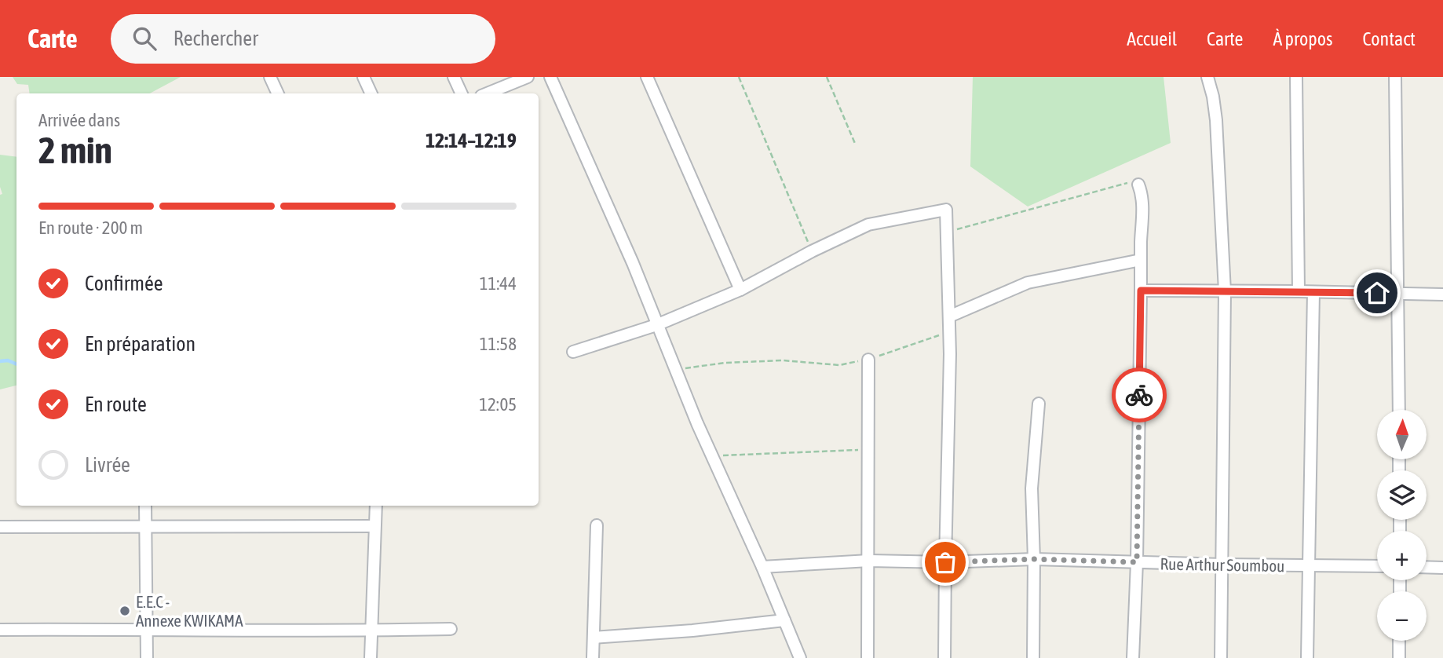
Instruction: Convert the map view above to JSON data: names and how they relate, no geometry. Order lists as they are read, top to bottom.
{
  "streets": {
    "street": ["Rue Arthur Soumbou"]
  },
  "places": ["E.E.C - Annexe KWIKAMA"],
  "north": "top",
  "page": {
    "header": "Carte",
    "search": "Rechercher",
    "nav": [
      "Accueil",
      "Carte",
      "À propos",
      "Contact"
    ],
    "heading": ["2 min", "Arrivée dans", "12:14–12:19"],
    "bar": "En route · 200 m",
    "list": [
      ["Confirmée", "11:44"],
      ["En préparation", "11:58"],
      ["En route", "12:05"],
      "Livrée"
    ],
    "map_buttons": ["+", "−"]
  }
}
